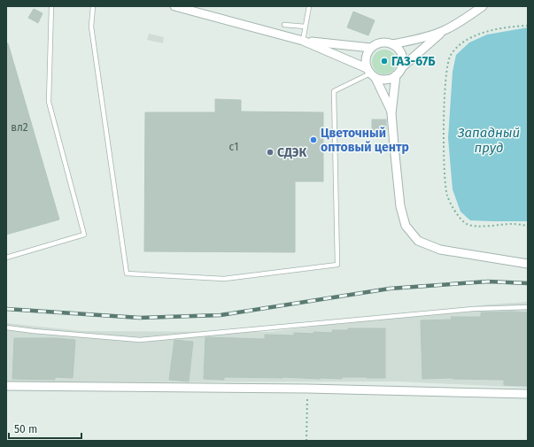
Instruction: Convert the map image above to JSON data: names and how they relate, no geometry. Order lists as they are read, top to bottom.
{
  "water": ["Западный пруд"],
  "places": ["ГАЗ-67Б", "Цветочный оптовый центр", "СДЭК"],
  "house_numbers": ["вл2", "с1"],
  "scale_bar": "50 m"
}
